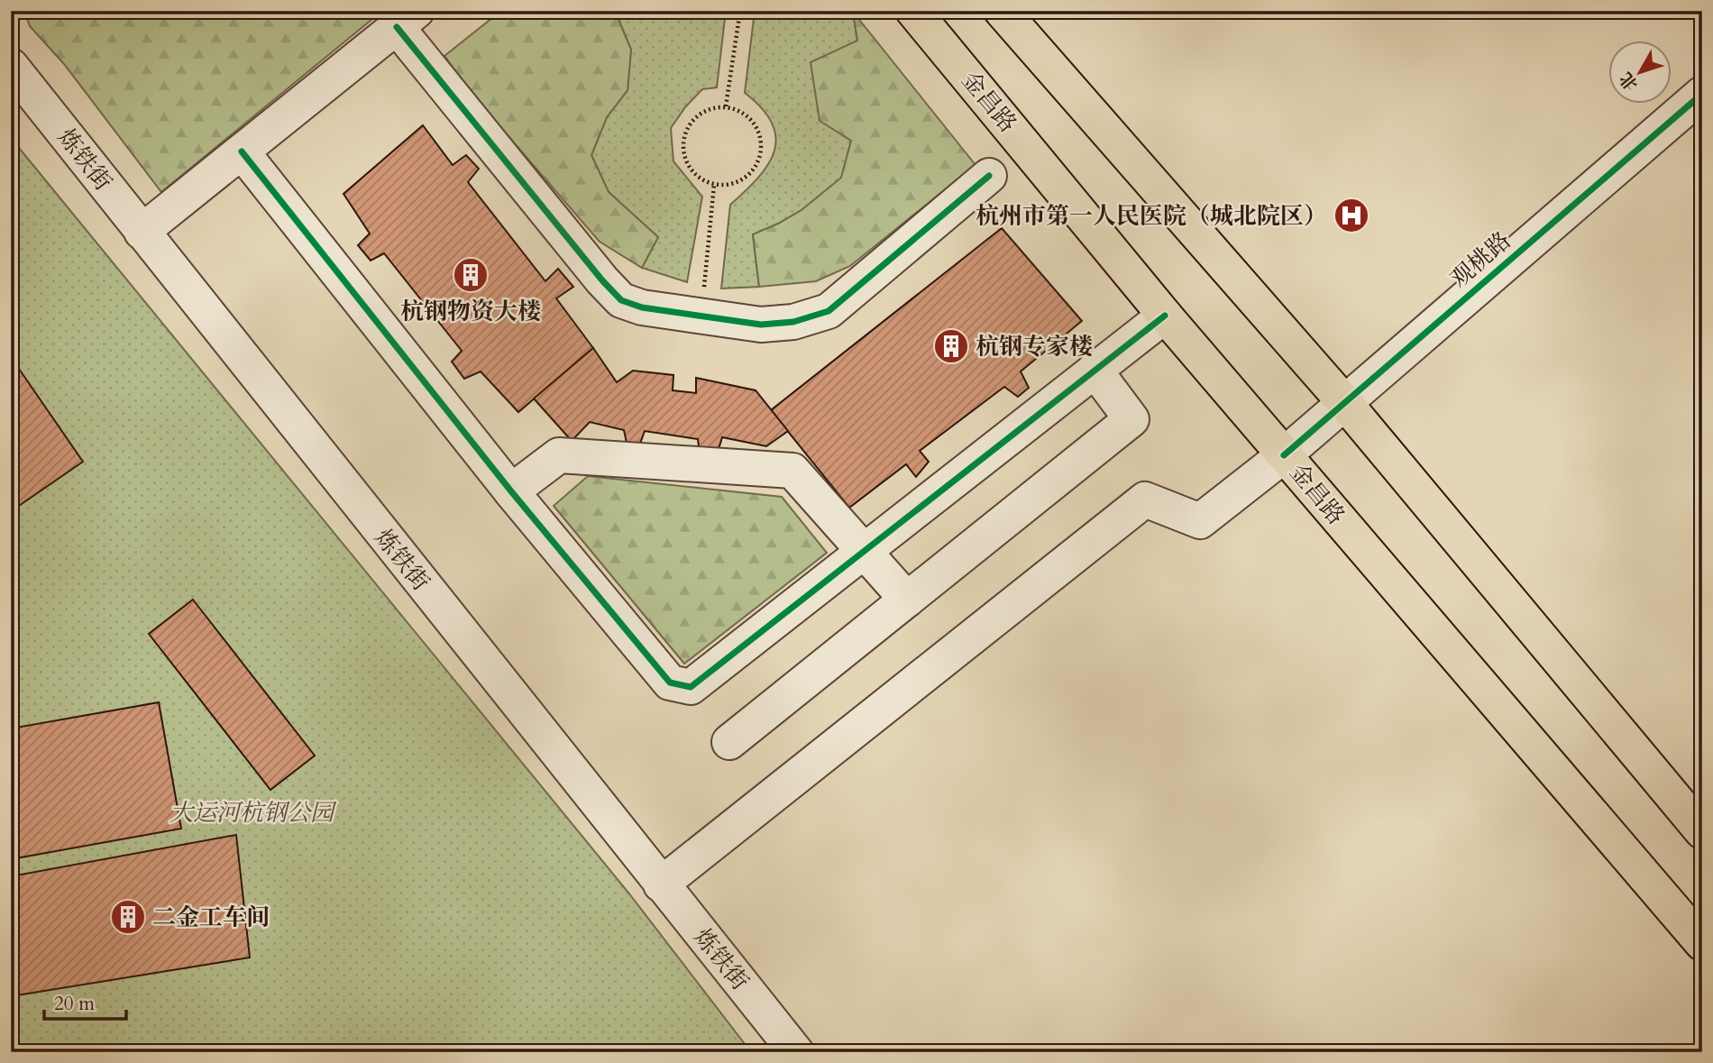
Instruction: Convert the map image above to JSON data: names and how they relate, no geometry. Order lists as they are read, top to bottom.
{
  "streets": {
    "main road": ["金昌路"],
    "street": ["炼铁街", "观桃路"]
  },
  "crossings": [
    ["金昌路", "观桃路"],
    ["炼铁街", "观桃路"]
  ],
  "parks": ["大运河杭钢公园"],
  "places": {
    "hospital": ["杭州市第一人民医院（城北院区）"],
    "building": ["杭钢物资大楼", "杭钢专家楼", "二金工车间"]
  },
  "scale_bar": "20 m",
  "north": "bottom left"
}
